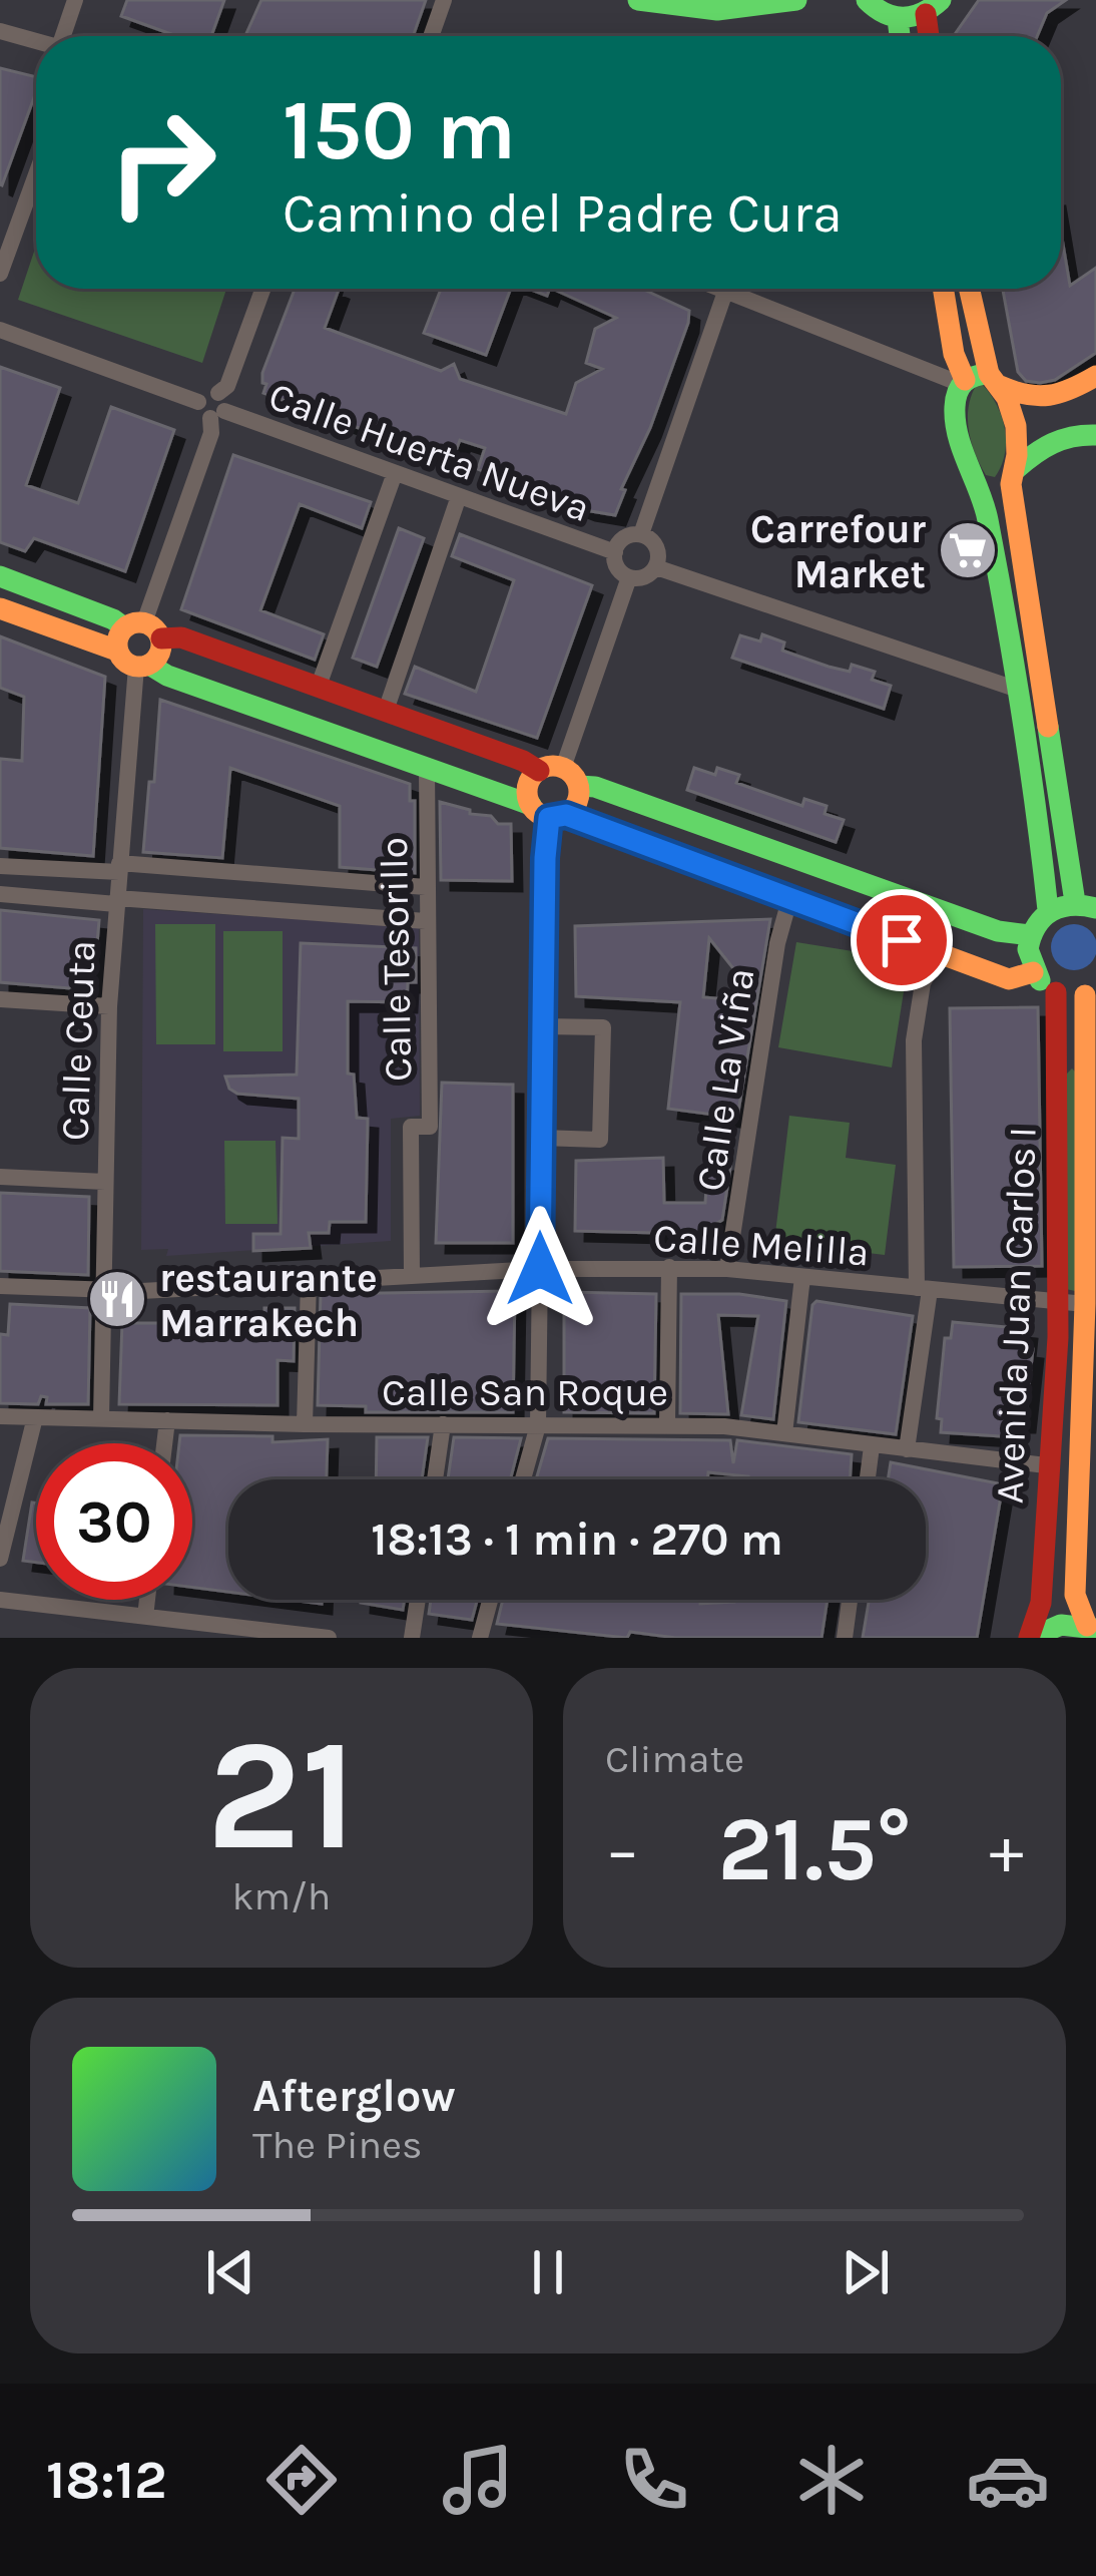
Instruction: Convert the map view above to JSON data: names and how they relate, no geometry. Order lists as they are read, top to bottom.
{
  "streets": {
    "main road": ["Avenida Juan Carlos I"],
    "street": [
      "Calle Huerta Nueva",
      "Calle Tesorillo",
      "Calle Ceuta",
      "Calle La Viña",
      "Calle Melilla",
      "Calle San Roque"
    ]
  },
  "crossings": [
    ["Calle Tesorillo", "Calle Melilla"],
    ["Calle Ceuta", "Calle Melilla"],
    ["Calle Ceuta", "Calle San Roque"],
    ["Calle La Viña", "Calle Melilla"],
    ["Calle Melilla", "Avenida Juan Carlos I"],
    ["Avenida Juan Carlos I", "Calle San Roque"]
  ],
  "places": {
    "supermarket": ["Carrefour Market"],
    "restaurant": ["restaurante Marrakech"]
  },
  "page": {
    "turn": ["150 m", "Camino del Padre Cura"],
    "limit": "30",
    "trip": "18:13 · 1 min · 270 m",
    "tile": [
      ["21", "km/h"],
      "Climate"
    ],
    "heat": ["−", "21.5°", "+"],
    "song": ["Afterglow", "The Pines"],
    "tabs": "18:12"
  }
}
